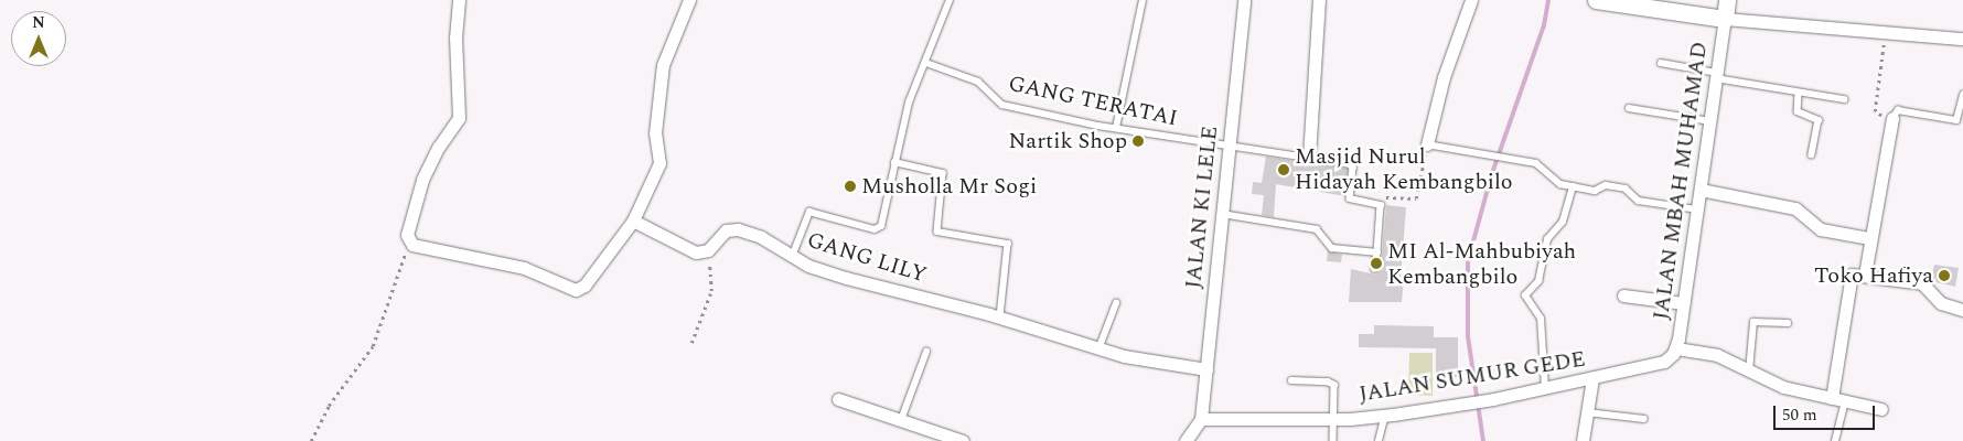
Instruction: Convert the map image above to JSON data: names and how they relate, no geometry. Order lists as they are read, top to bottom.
{
  "streets": {
    "street": [
      "JALAN MBAH MUHAMAD",
      "JALAN KI LELE",
      "GANG LILY",
      "JALAN SUMUR GEDE"
    ],
    "lane": ["GANG TERATAI"]
  },
  "crossings": [
    ["GANG TERATAI", "JALAN KI LELE"],
    ["JALAN MBAH MUHAMAD", "JALAN SUMUR GEDE"],
    ["JALAN KI LELE", "GANG LILY"],
    ["JALAN KI LELE", "JALAN SUMUR GEDE"]
  ],
  "places": [
    "Nartik Shop",
    "Masjid Nurul Hidayah Kembangbilo",
    "Musholla Mr Sogi",
    "MI Al-Mahbubiyah Kembangbilo",
    "Toko Hafiya"
  ],
  "scale_bar": "50 m",
  "north": "top"
}
